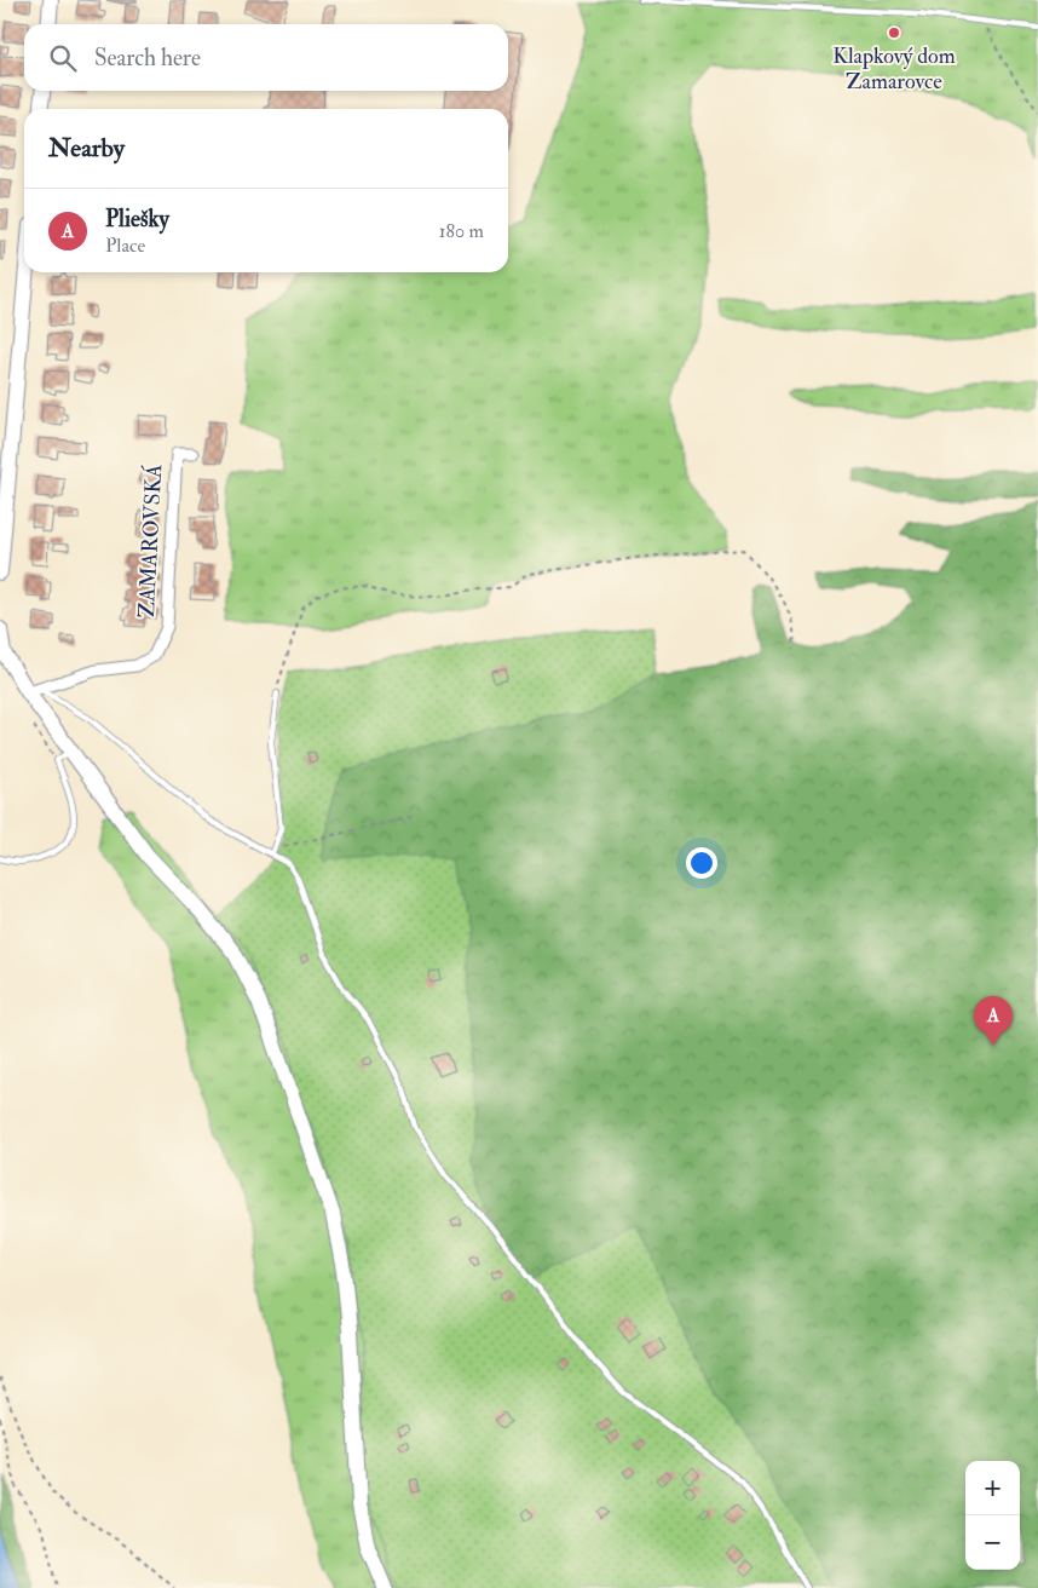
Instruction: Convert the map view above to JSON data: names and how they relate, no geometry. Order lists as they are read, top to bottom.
{
  "streets": {
    "street": ["ZAMAROVSKÁ"]
  },
  "places": ["Klapkový dom Zamarovce"],
  "page": {
    "search": "Search here",
    "heading": "Nearby",
    "list": [
      {
        "mark": "A",
        "name": "Pliešky",
        "note": "Place",
        "value": "180 m"
      }
    ],
    "pins": "A",
    "map_buttons": ["+", "−"]
  }
}
